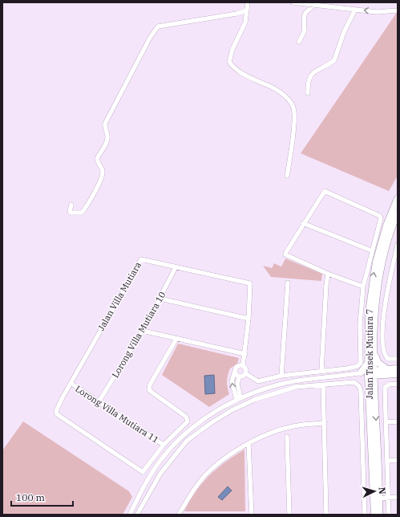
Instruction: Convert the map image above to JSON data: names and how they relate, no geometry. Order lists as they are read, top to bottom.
{
  "streets": {
    "street": [
      "Jalan Villa Mutiara",
      "Lorong Villa Mutiara 10",
      "Jalan Tasek Mutiara 7",
      "Lorong Villa Mutiara 11"
    ]
  },
  "crossings": [
    ["Jalan Villa Mutiara", "Lorong Villa Mutiara 10"],
    ["Jalan Villa Mutiara", "Lorong Villa Mutiara 11"],
    ["Lorong Villa Mutiara 10", "Lorong Villa Mutiara 11"]
  ],
  "scale_bar": "100 m",
  "north": "right"
}
